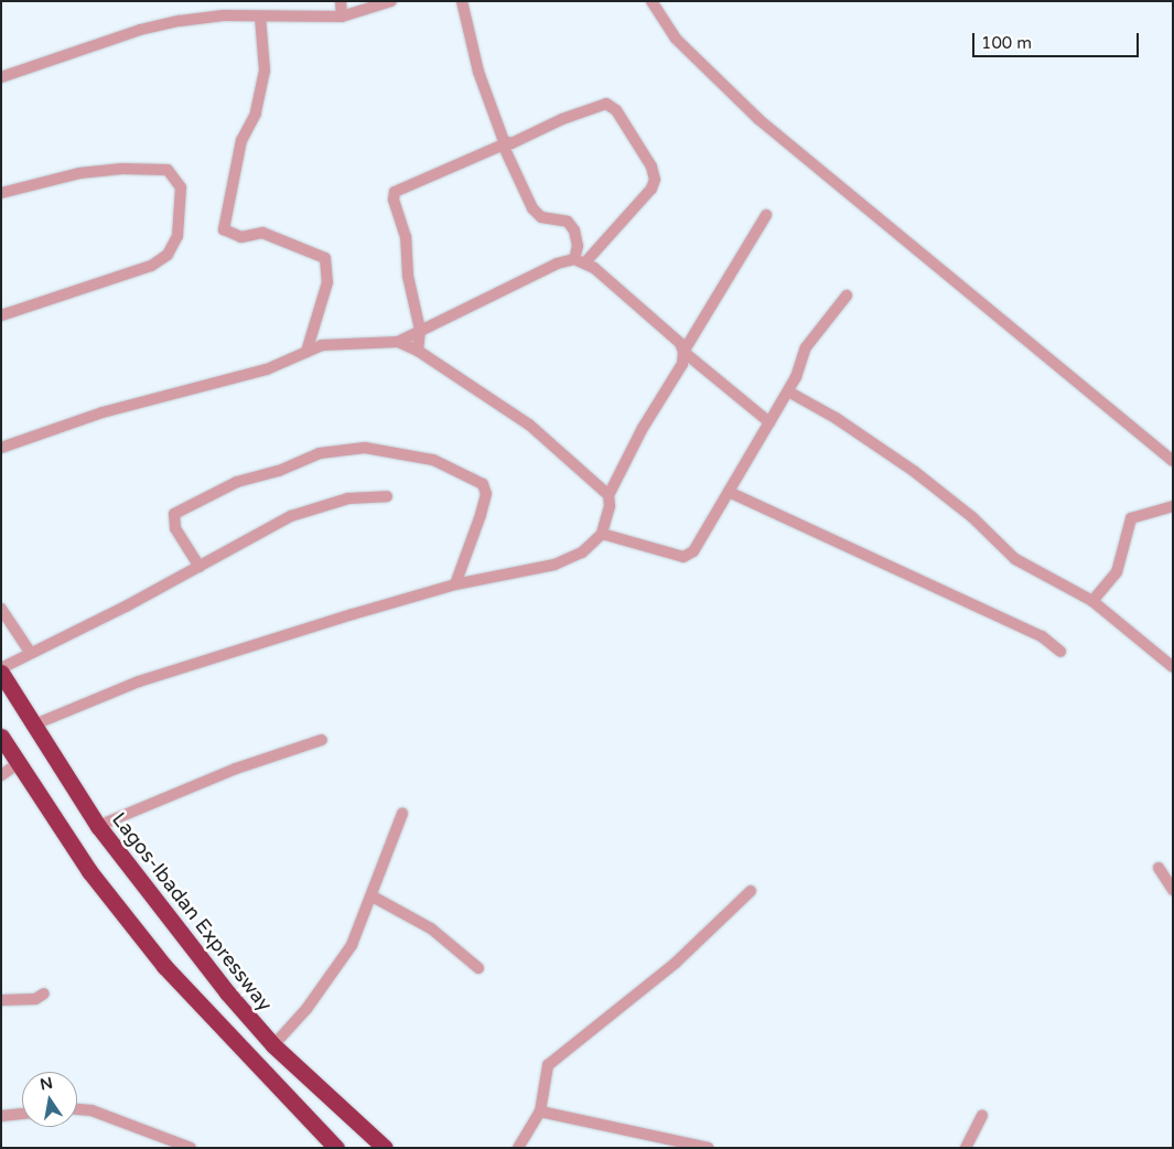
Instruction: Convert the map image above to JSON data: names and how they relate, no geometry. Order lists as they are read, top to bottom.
{
  "streets": {
    "highway": ["Lagos-Ibadan Expressway"]
  },
  "scale_bar": "100 m",
  "north": "top"
}
